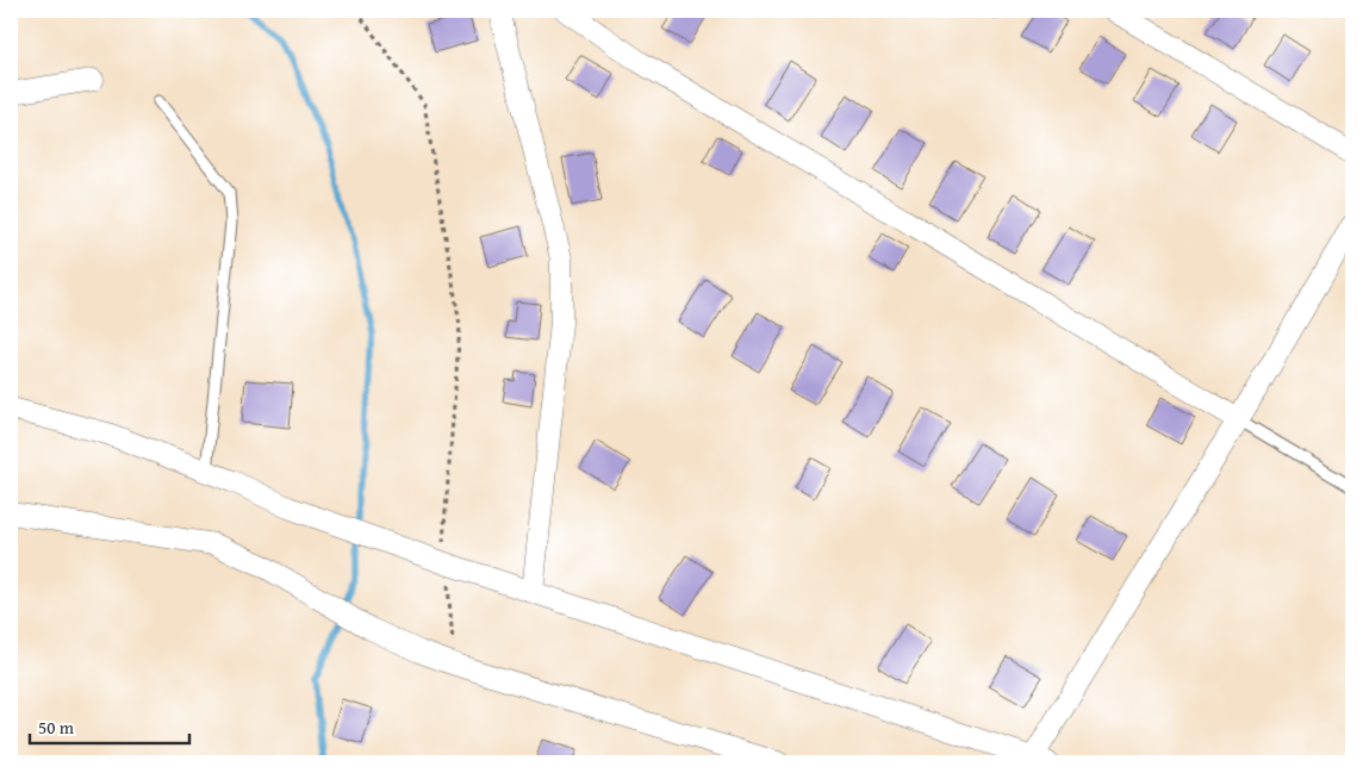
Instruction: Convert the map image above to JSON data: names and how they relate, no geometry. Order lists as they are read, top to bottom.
{
  "scale_bar": "50 m"
}
